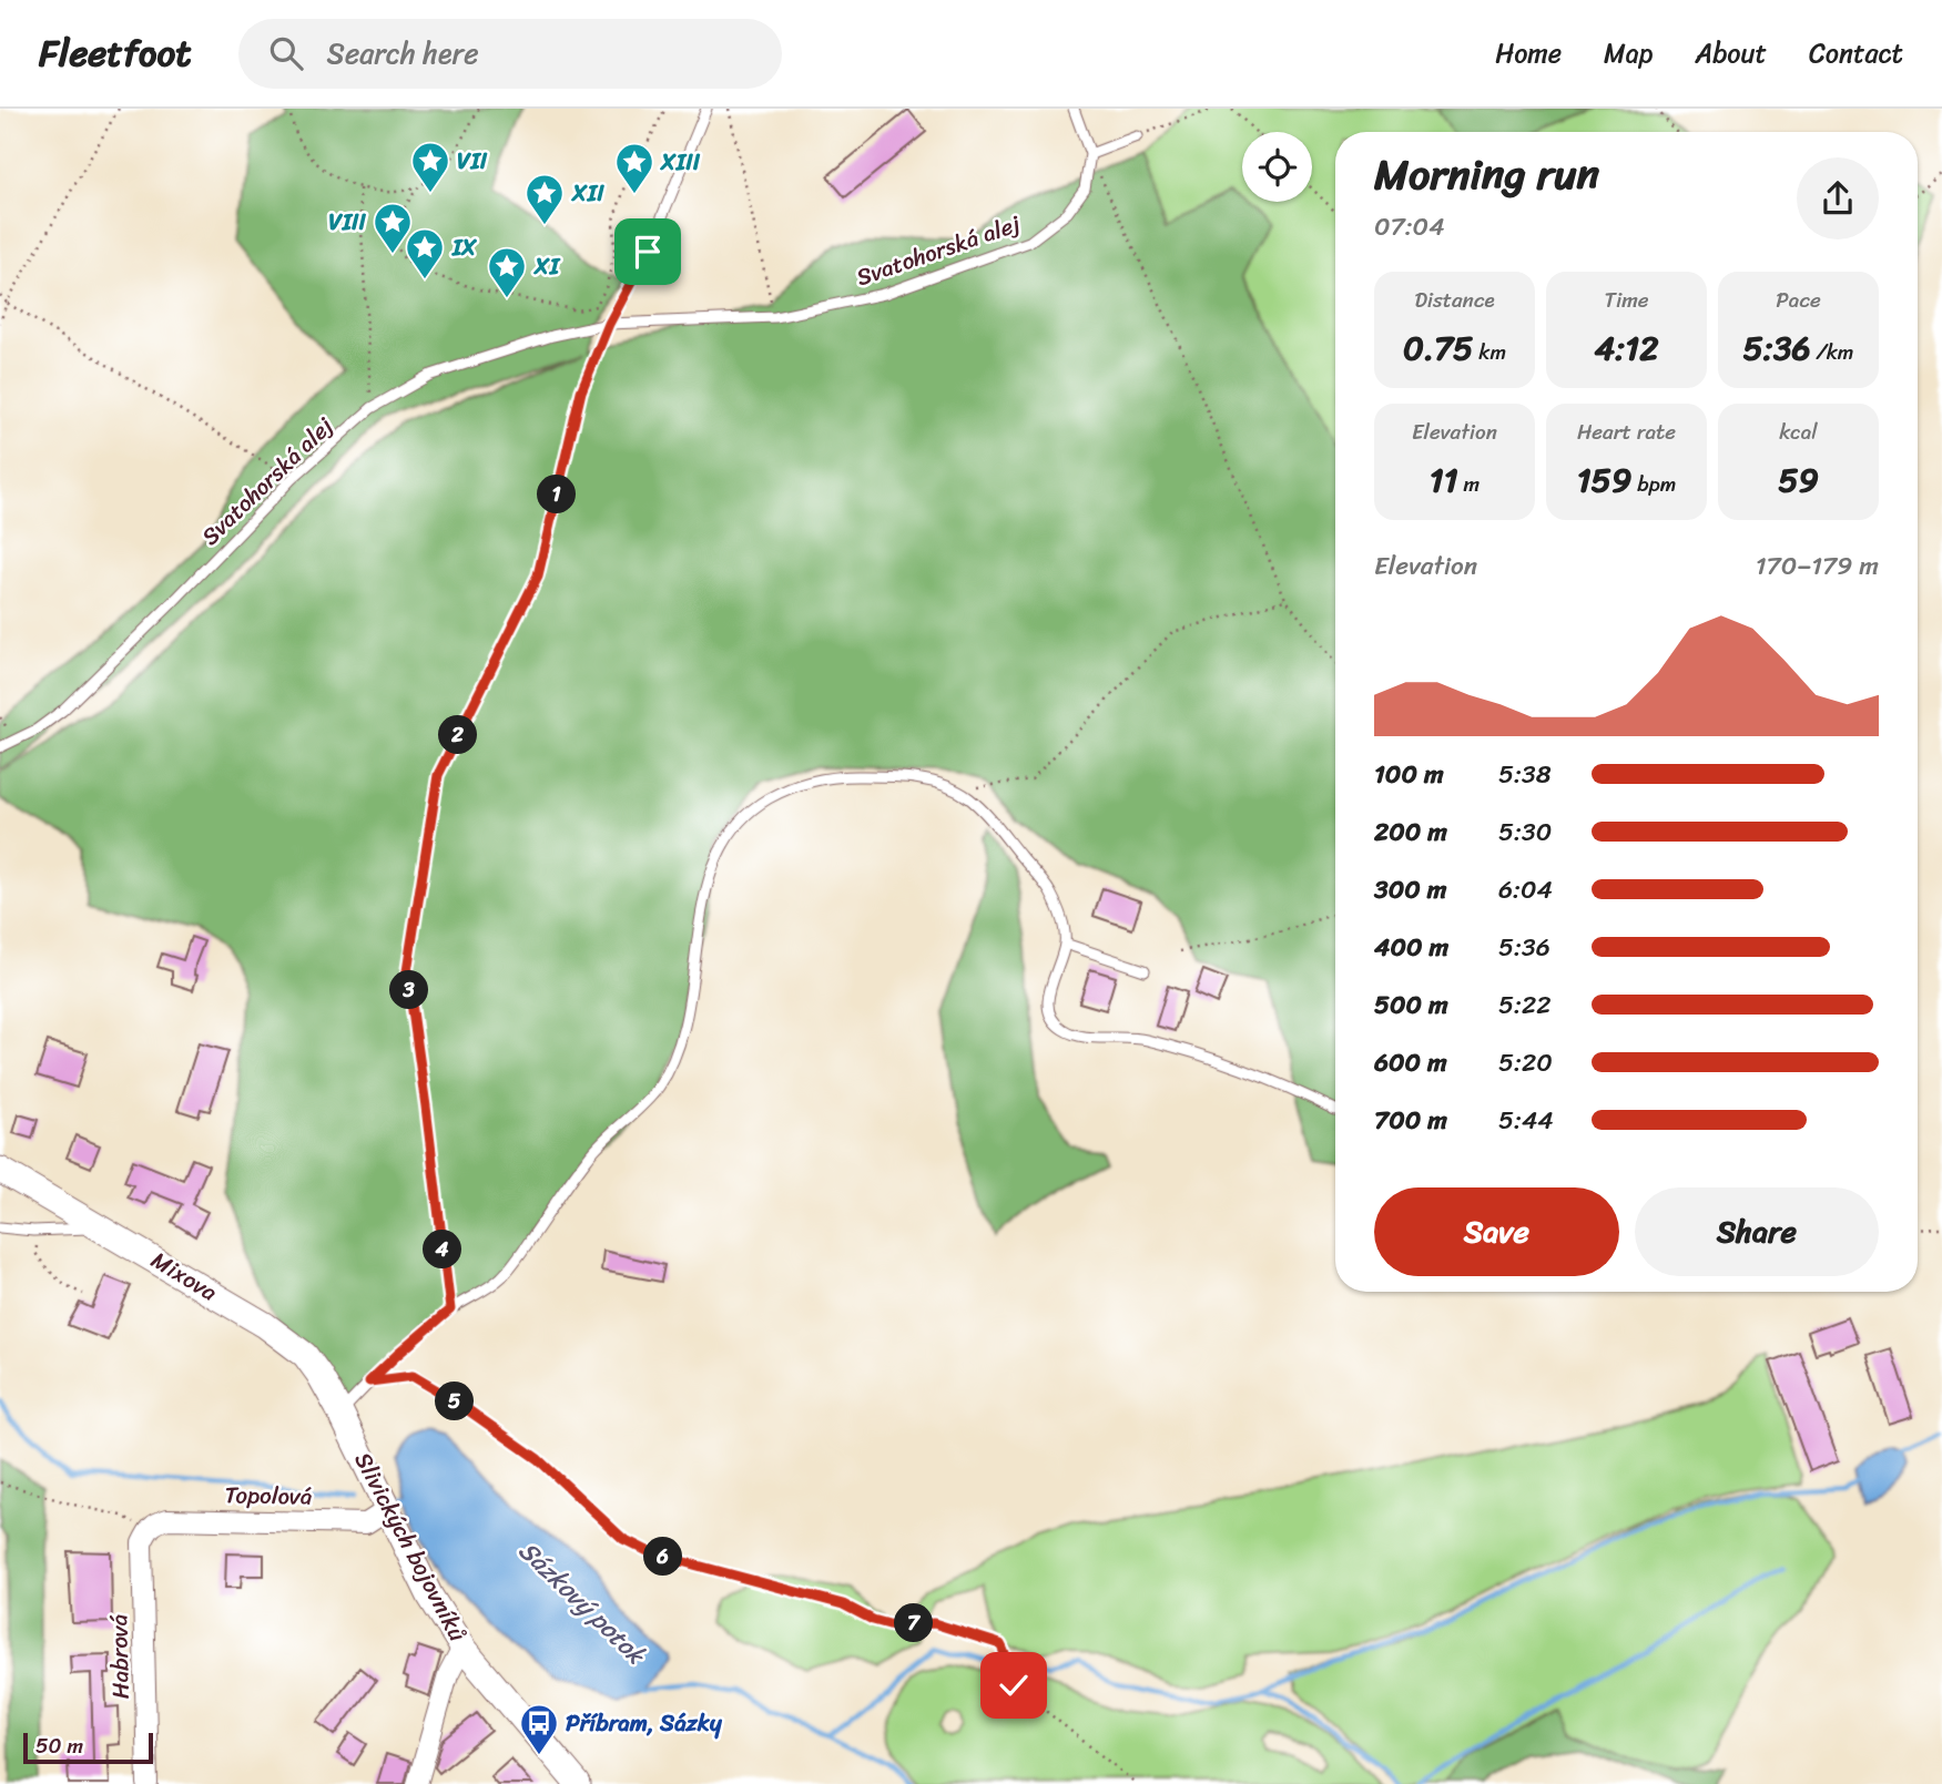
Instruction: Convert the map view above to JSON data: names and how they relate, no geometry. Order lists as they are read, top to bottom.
{
  "streets": {
    "street": [
      "Mixova",
      "Topolová",
      "Slivických bojovníků",
      "Habrová"
    ],
    "lane": ["Svatohorská alej"]
  },
  "crossings": [
    ["Mixova", "Slivických bojovníků"],
    ["Topolová", "Slivických bojovníků"],
    ["Topolová", "Habrová"]
  ],
  "water": ["Sázkový potok"],
  "places": {
    "place": [
      "VII",
      "XIII",
      "XII",
      "VIII",
      "IX",
      "XI"
    ],
    "bus stop": ["Příbram, Sázky"]
  },
  "scale_bar": "50 m",
  "page": {
    "header": "Fleetfoot",
    "search": "Search here",
    "nav": [
      "Home",
      "Map",
      "About",
      "Contact"
    ],
    "heading": ["Morning run", "07:04"],
    "stats": [
      ["Distance", "0.75 km"],
      ["Time", "4:12"],
      ["Pace", "5:36 /km"],
      ["Elevation", "11 m"],
      ["Heart rate", "159 bpm"],
      ["kcal", "59"]
    ],
    "pins": [
      "1",
      "2",
      "3",
      "4",
      "5",
      "6",
      "7"
    ],
    "chart": ["Elevation", "170–179 m"],
    "list": [
      {
        "name": "100 m",
        "note": "5:38"
      },
      {
        "name": "200 m",
        "note": "5:30"
      },
      {
        "name": "300 m",
        "note": "6:04"
      },
      {
        "name": "400 m",
        "note": "5:36"
      },
      {
        "name": "500 m",
        "note": "5:22"
      },
      {
        "name": "600 m",
        "note": "5:20"
      },
      {
        "name": "700 m",
        "note": "5:44"
      }
    ],
    "buttons": ["Save", "Share"],
    "scale": "50 m"
  }
}
